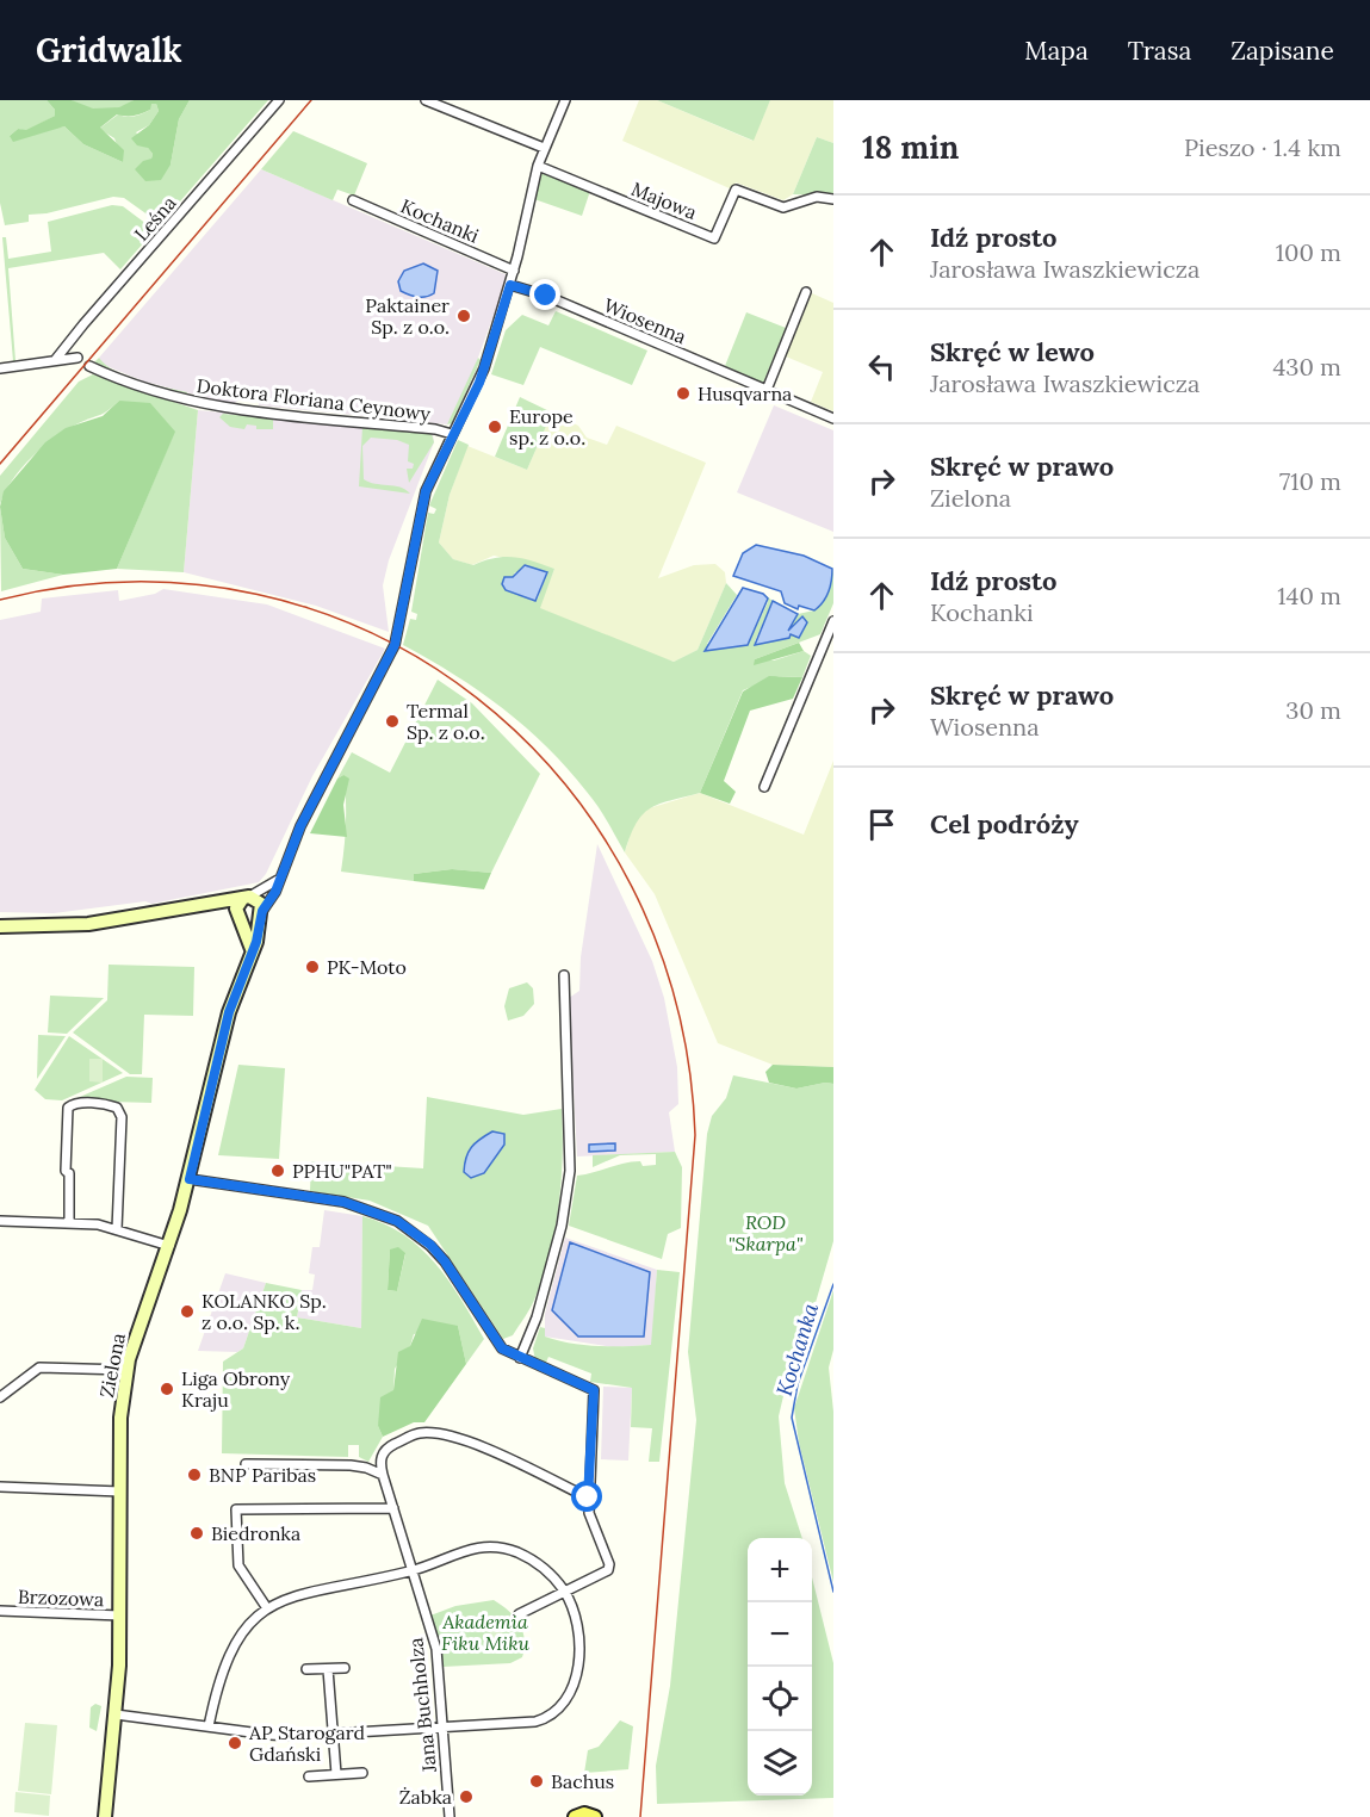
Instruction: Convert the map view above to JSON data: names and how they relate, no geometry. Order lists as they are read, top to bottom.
{
  "streets": {
    "street": [
      "Majowa",
      "Leśna",
      "Kochanki",
      "Wiosenna",
      "Doktora Floriana Ceynowy",
      "Zielona",
      "Brzozowa",
      "Jana Buchholza"
    ]
  },
  "crossings": [
    ["Doktora Floriana Ceynowy", "Zielona"],
    ["Zielona", "Brzozowa"]
  ],
  "water": ["Kochanka"],
  "parks": ["ROD \"Skarpa\"", "Akademia Fiku Miku"],
  "places": [
    "Paktainer Sp. z o.o.",
    "Husqvarna",
    "Europe sp. z o.o.",
    "Termal Sp. z o.o.",
    "PK-Moto",
    "PPHU\"PAT\"",
    "KOLANKO Sp. z o.o. Sp. k.",
    "Liga Obrony Kraju",
    "BNP Paribas",
    "Biedronka",
    "AP Starogard Gdański",
    "Bachus",
    "Żabka"
  ],
  "page": {
    "header": "Gridwalk",
    "nav": ["Mapa", "Trasa", "Zapisane"],
    "heading": ["18 min", "Pieszo · 1.4 km"],
    "list": [
      ["Idź prosto", "Jarosława Iwaszkiewicza", "100 m"],
      ["Skręć w lewo", "Jarosława Iwaszkiewicza", "430 m"],
      ["Skręć w prawo", "Zielona", "710 m"],
      ["Idź prosto", "Kochanki", "140 m"],
      ["Skręć w prawo", "Wiosenna", "30 m"],
      "Cel podróży"
    ],
    "map_buttons": ["+", "−"]
  }
}
